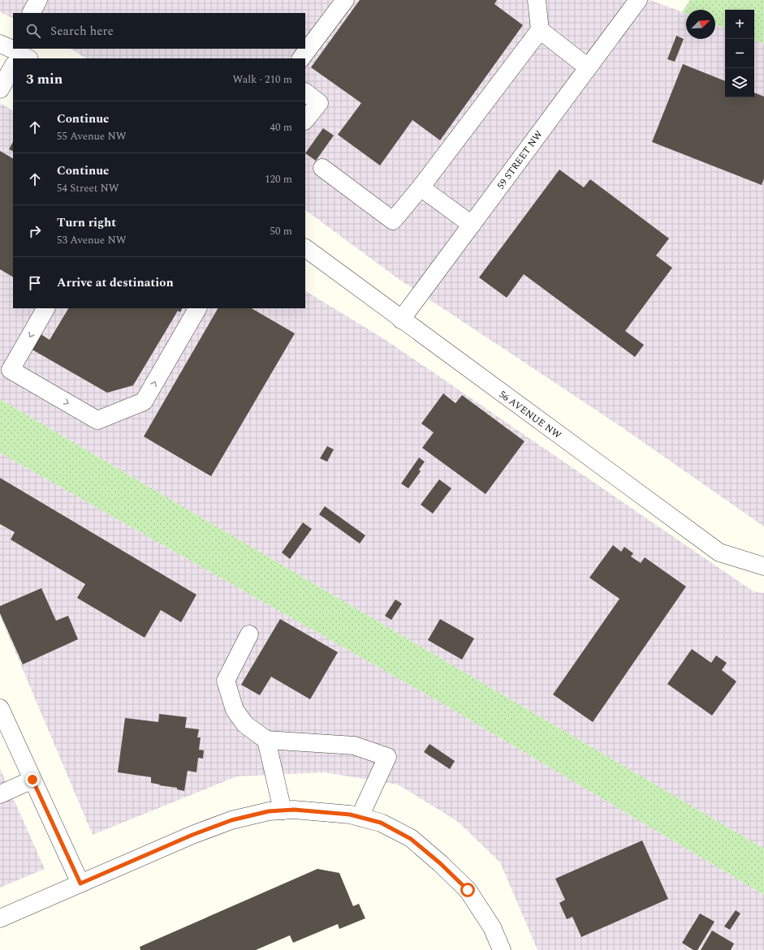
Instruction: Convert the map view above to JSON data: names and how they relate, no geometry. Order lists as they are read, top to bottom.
{
  "streets": {
    "street": ["59 STREET NW", "56 AVENUE NW"]
  },
  "crossings": [
    ["59 STREET NW", "56 AVENUE NW"]
  ],
  "north": "top right",
  "page": {
    "map_buttons": ["+", "−"],
    "search": "Search here",
    "heading": ["3 min", "Walk · 210 m"],
    "list": [
      ["Continue", "55 Avenue NW", "40 m"],
      ["Continue", "54 Street NW", "120 m"],
      ["Turn right", "53 Avenue NW", "50 m"],
      "Arrive at destination"
    ]
  }
}
